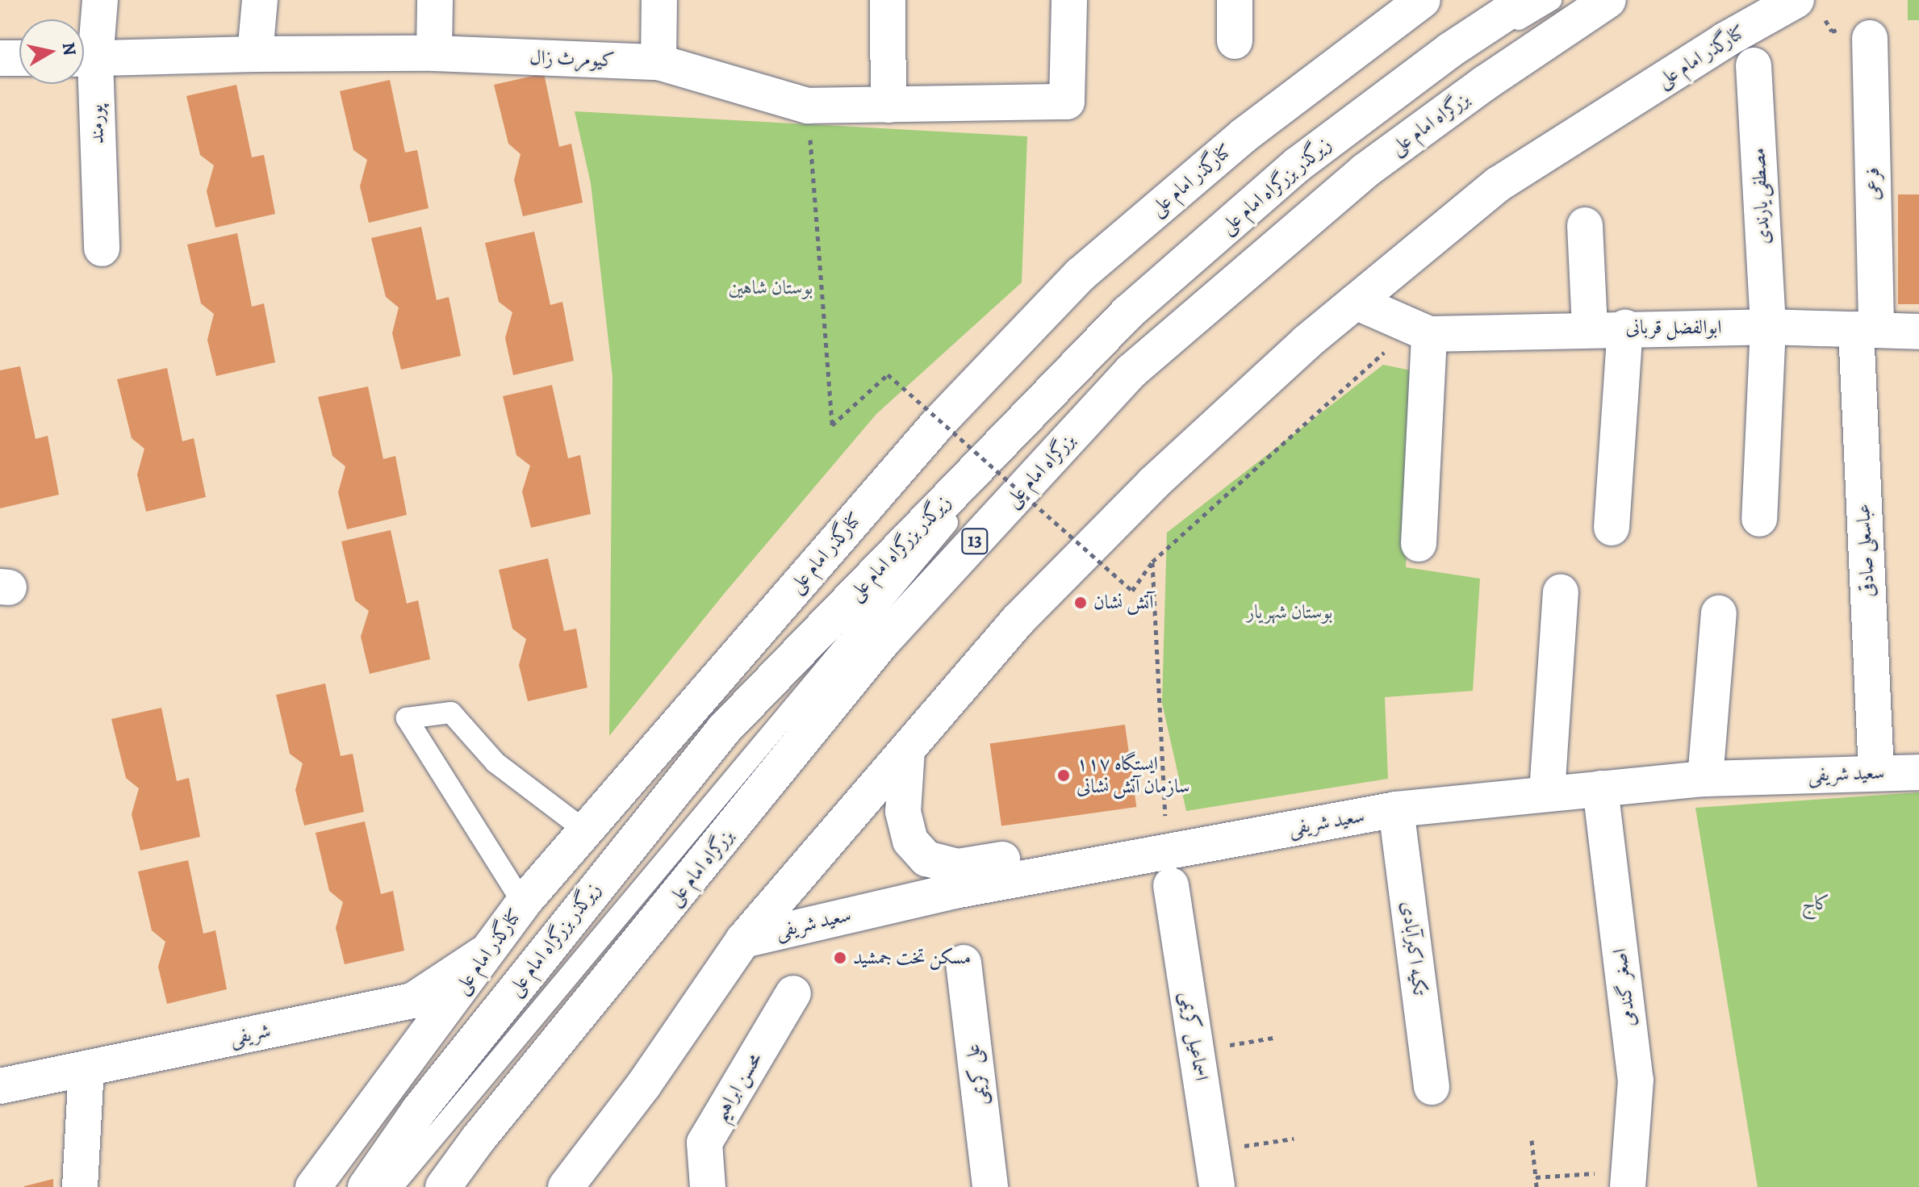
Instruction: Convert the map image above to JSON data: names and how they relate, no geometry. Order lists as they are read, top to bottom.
{
  "streets": {
    "main road": [
      "کنارگذر امام علی",
      "کیومرث زال",
      "بزرگراه امام علی",
      "پورمند",
      "فرعی",
      "زیرگذر بزرگراه امام علی",
      "مصطفی یارندی",
      "ابوالفضل قربانی",
      "13",
      "عباسعلی صادقی",
      "سعید شریفی",
      "تکیه اکبرآبادی",
      "اصغر گندمی",
      "شریفی",
      "اسماعیل کریمی",
      "علی کریمی",
      "محسن ابراهیم"
    ]
  },
  "crossings": [
    ["کنارگذر امام علی", "سعید شریفی"],
    ["کنارگذر امام علی", "شریفی"],
    ["فرعی", "ابوالفضل قربانی"],
    ["فرعی", "عباسعلی صادقی"],
    ["مصطفی یارندی", "ابوالفضل قربانی"],
    ["ابوالفضل قربانی", "عباسعلی صادقی"],
    ["عباسعلی صادقی", "سعید شریفی"],
    ["سعید شریفی", "تکیه اکبرآبادی"],
    ["سعید شریفی", "اصغر گندمی"]
  ],
  "parks": ["بوستان شاهین", "بوستان شهریار", "کاج"],
  "places": ["آتش نشان", "ایستگاه ۱۱۷ سازمان آتش نشانی", "مسکن تخت جمشید"],
  "north": "right"
}
